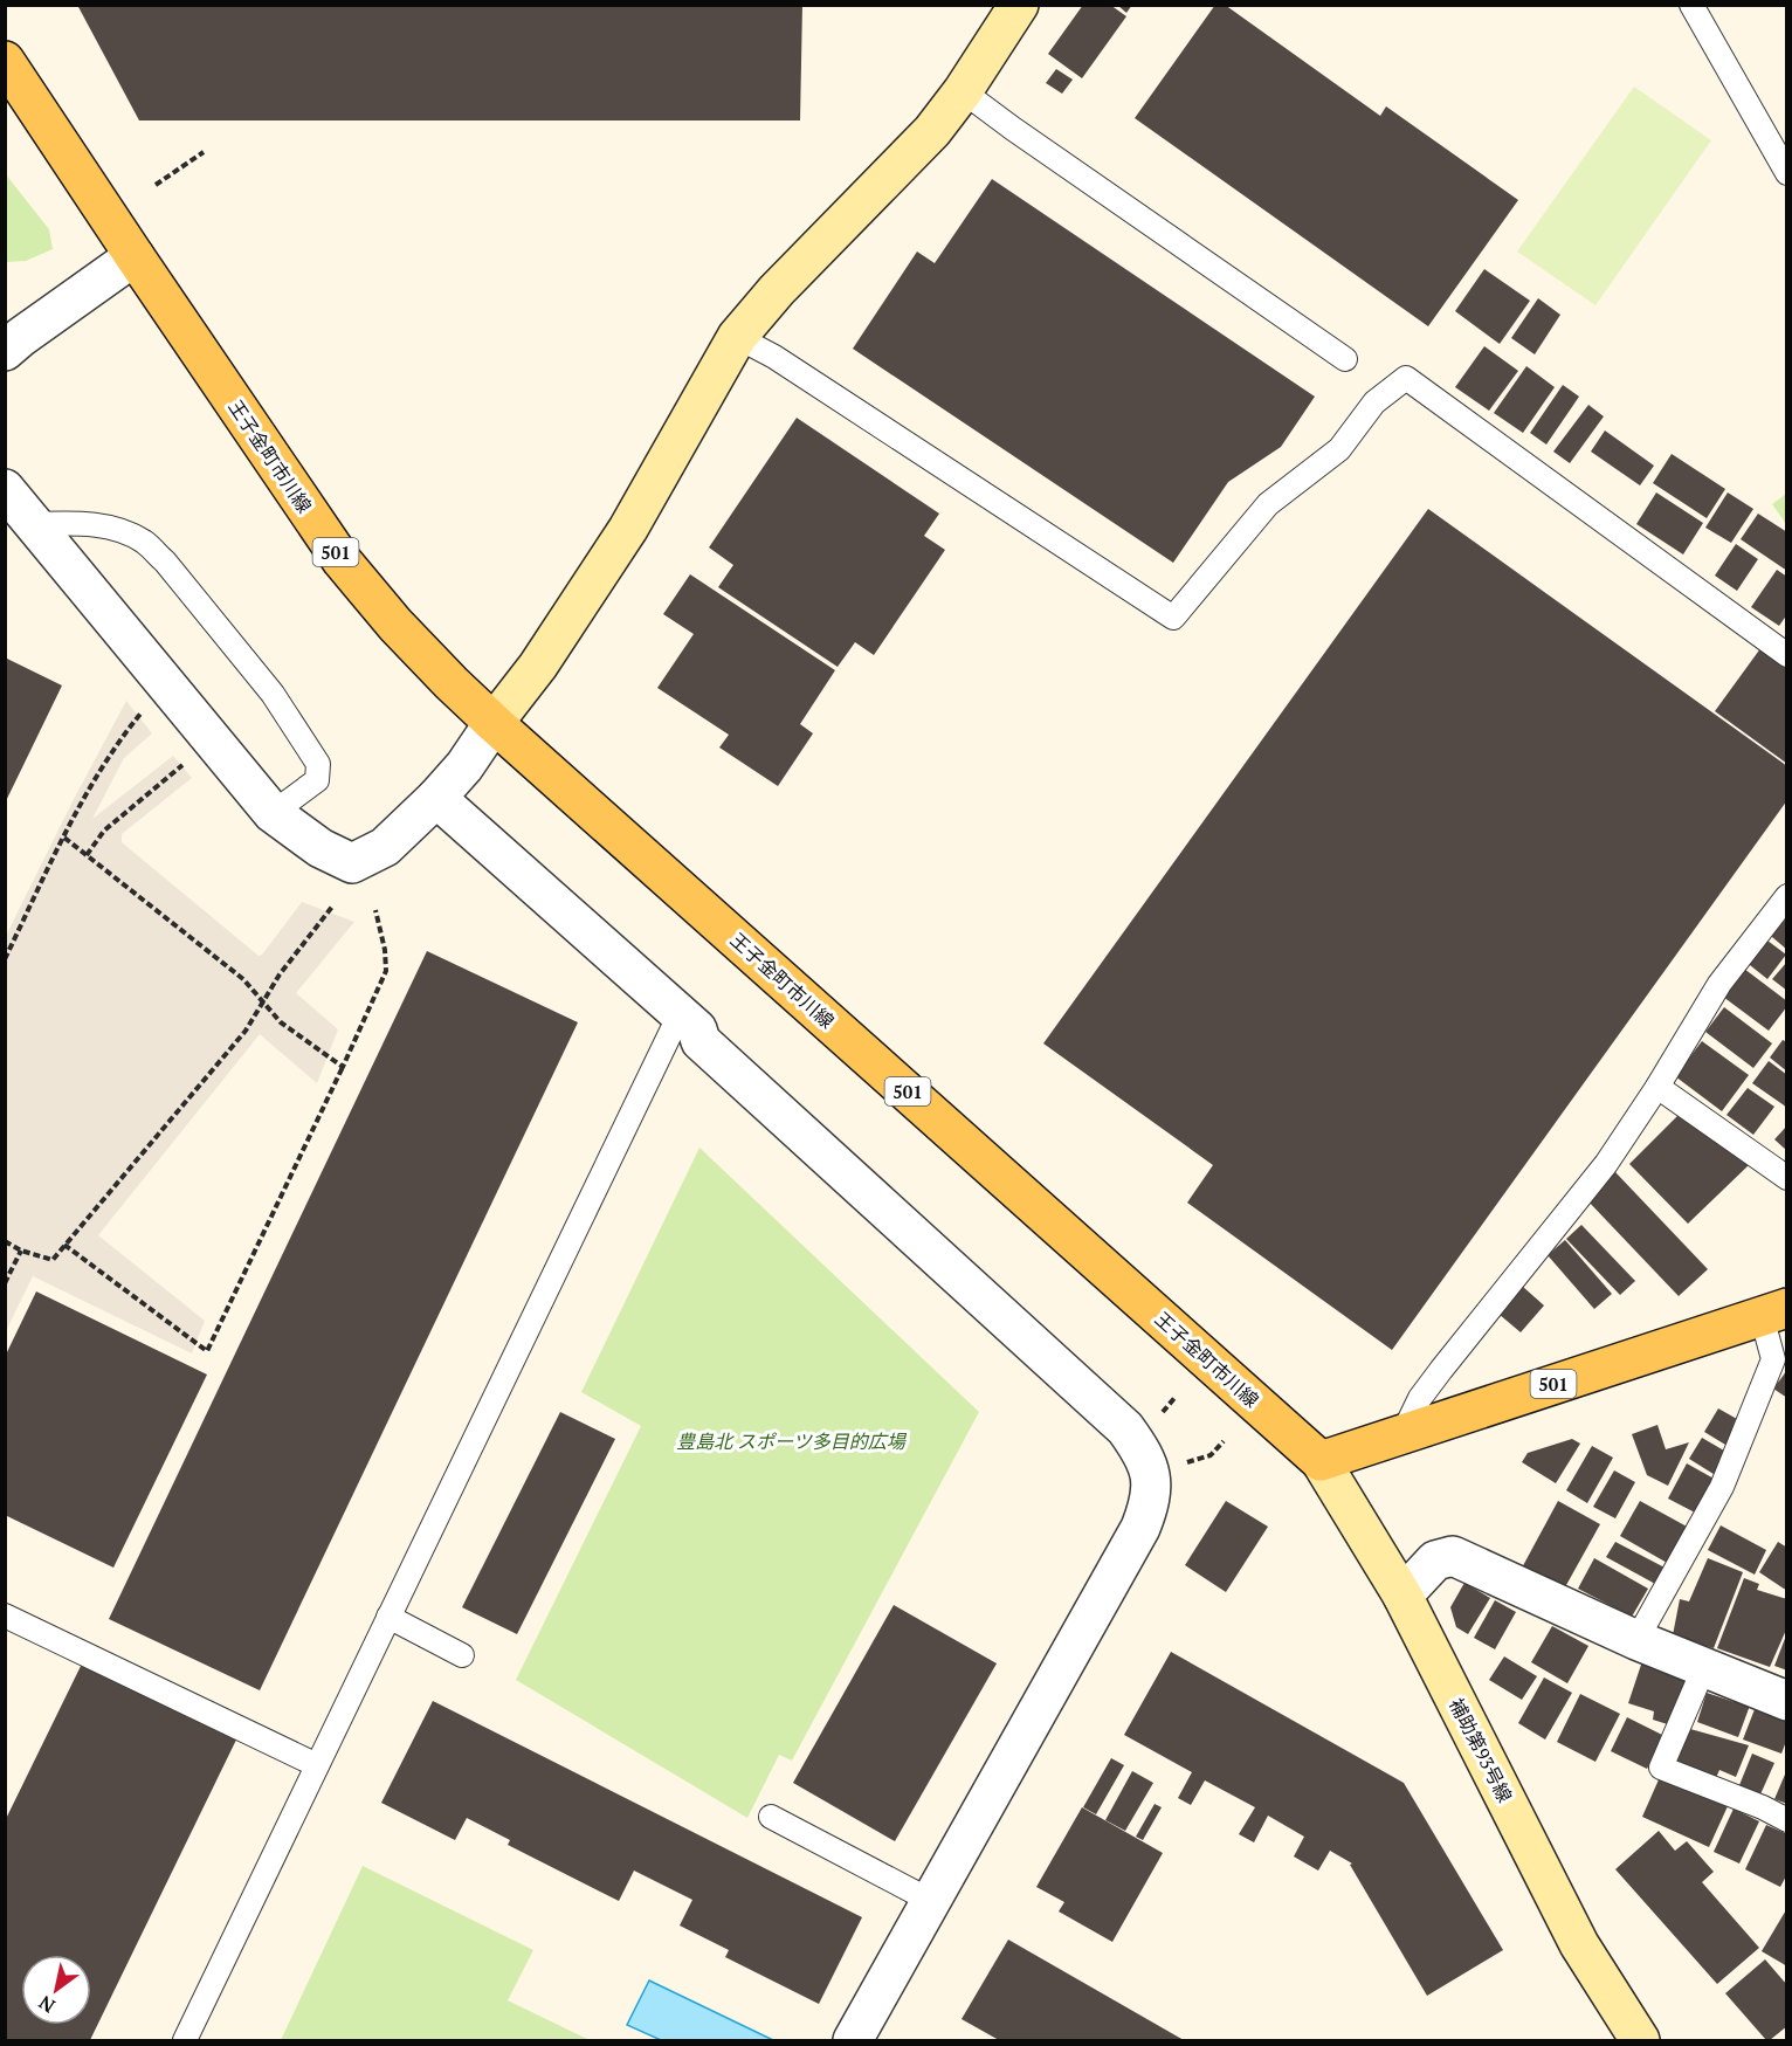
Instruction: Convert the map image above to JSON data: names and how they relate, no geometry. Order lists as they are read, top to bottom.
{
  "streets": {
    "main road": ["王子金町市川線", "501"],
    "street": ["補助第93号線"]
  },
  "crossings": [
    ["王子金町市川線", "501"],
    ["王子金町市川線", "補助第93号線"],
    ["501", "補助第93号線"]
  ],
  "parks": ["豊島北 スポーツ多目的広場"],
  "north": "bottom left"
}
